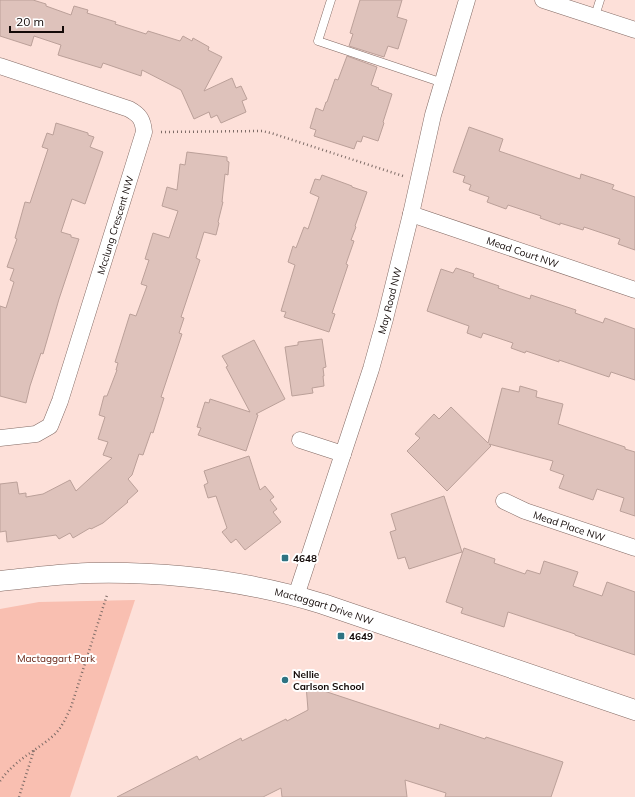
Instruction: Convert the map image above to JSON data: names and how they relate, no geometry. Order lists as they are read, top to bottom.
{
  "streets": {
    "street": [
      "Mcclung Crescent NW",
      "Mead Court NW",
      "May Road NW",
      "Mead Place NW",
      "Mactaggart Drive NW"
    ]
  },
  "crossings": [
    ["Mead Court NW", "May Road NW"],
    ["May Road NW", "Mactaggart Drive NW"]
  ],
  "parks": ["Mactaggart Park"],
  "places": {
    "transit": ["4648", "4649"],
    "other": ["Nellie Carlson School"]
  },
  "scale_bar": "20 m"
}
